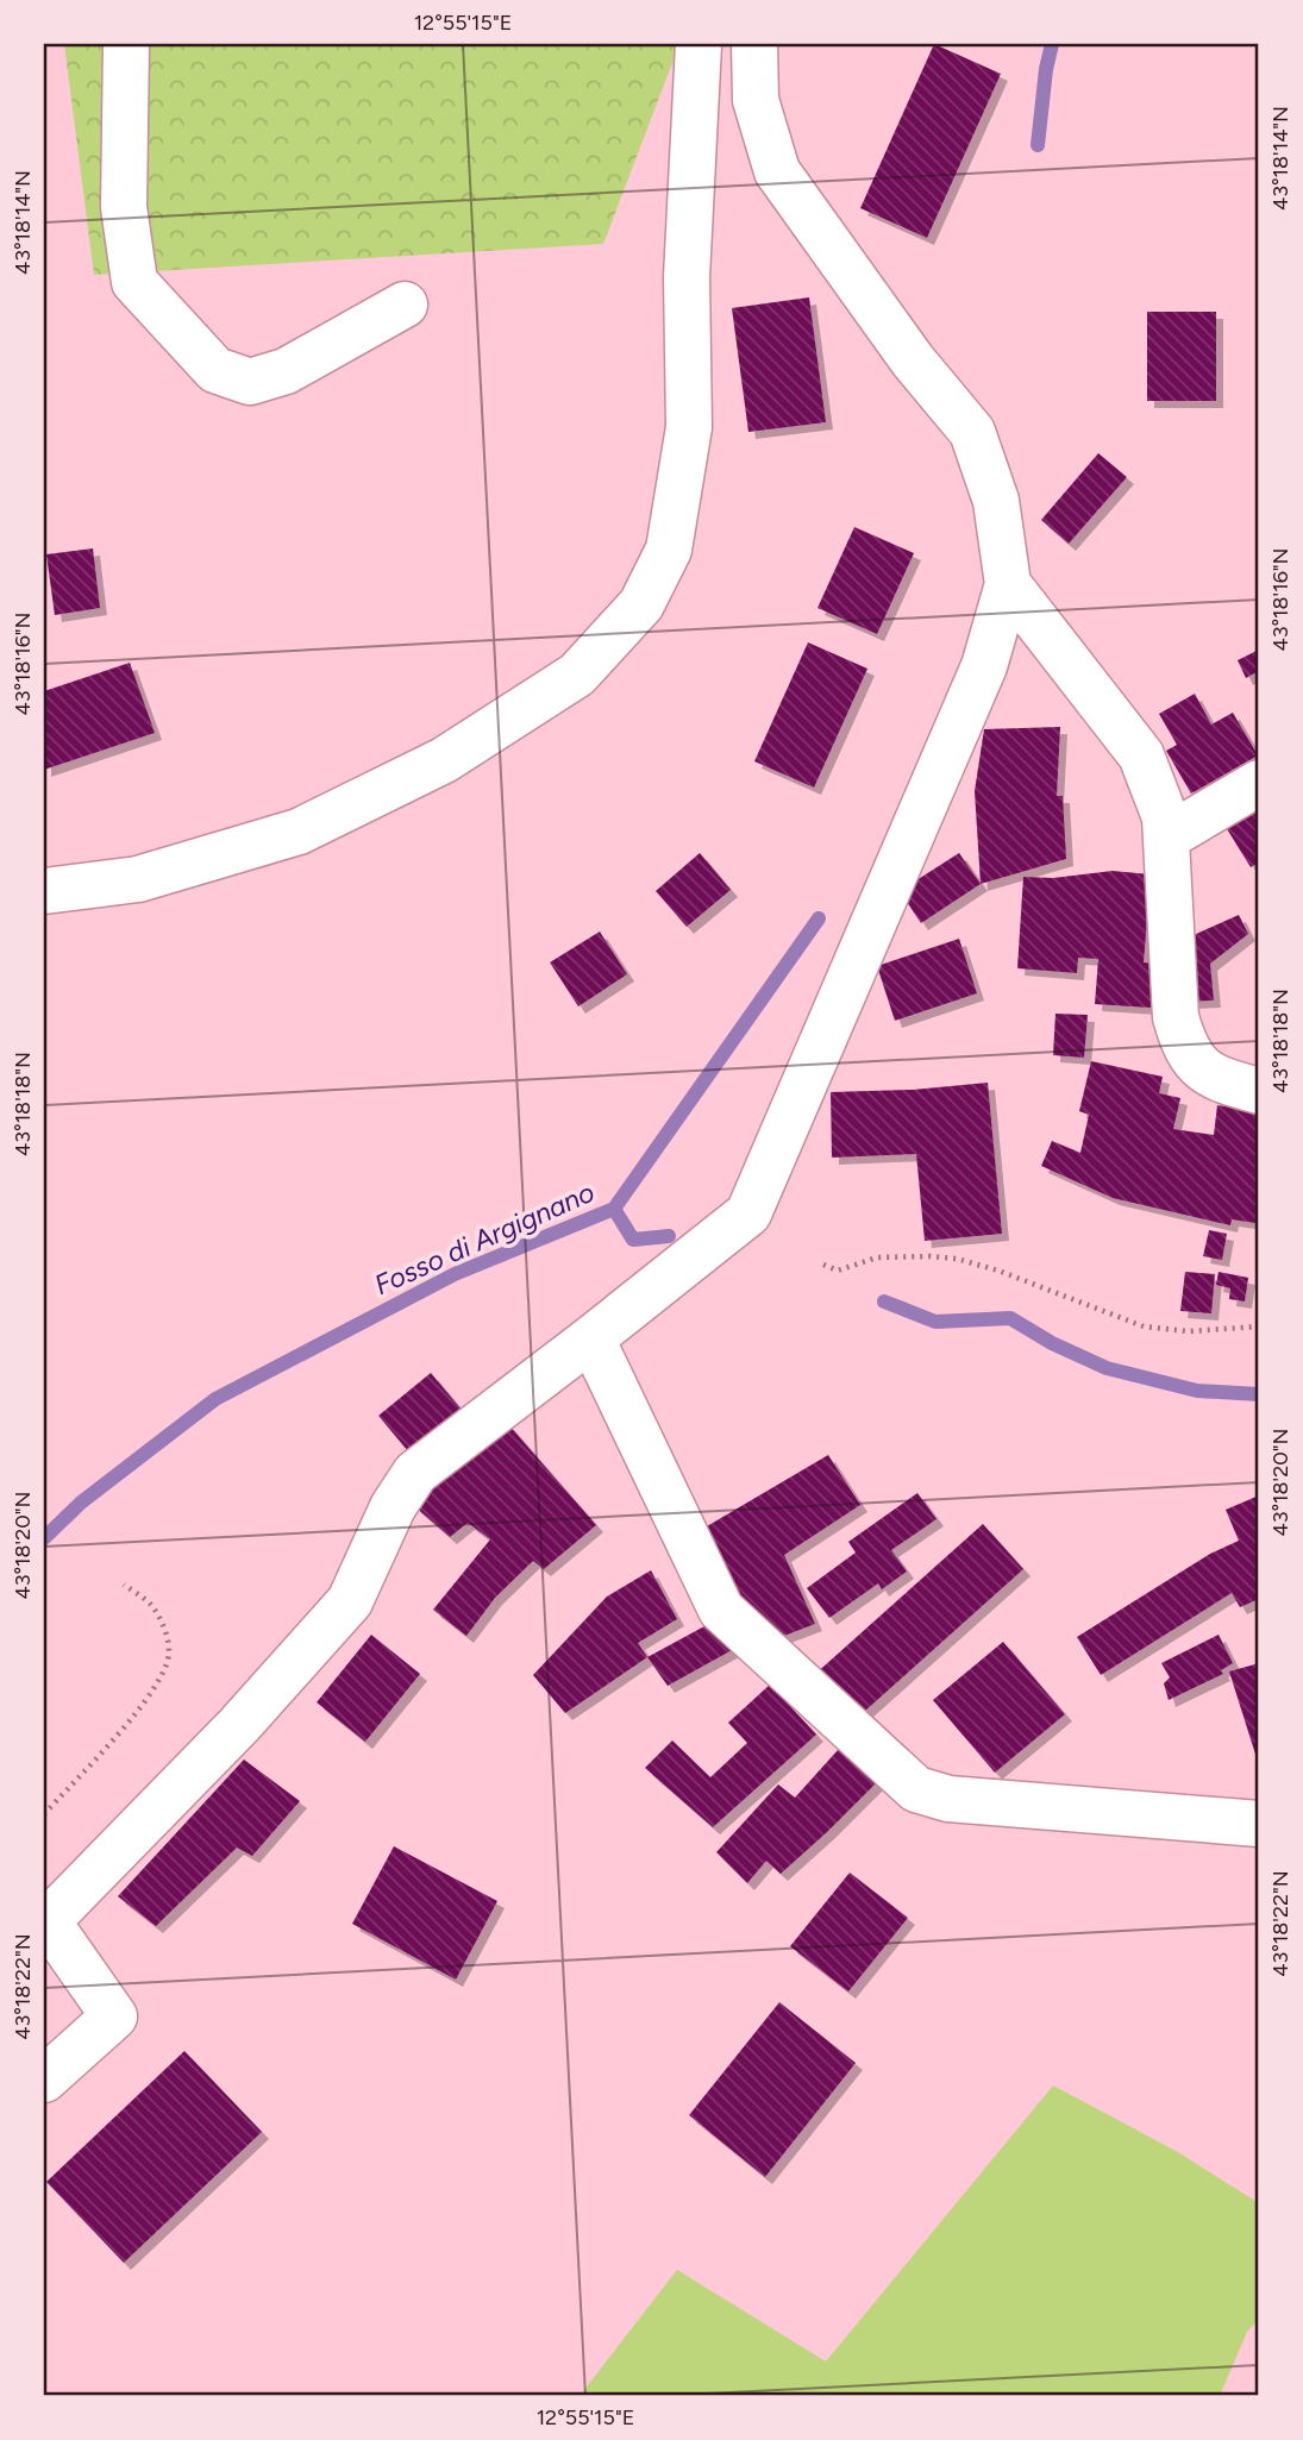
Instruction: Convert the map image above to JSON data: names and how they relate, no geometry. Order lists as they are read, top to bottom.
{
  "water": ["Fosso di Argignano"],
  "coordinates": [
    "12°55'15\"E",
    "43°18'14\"N",
    "43°18'16\"N",
    "43°18'18\"N",
    "43°18'20\"N",
    "43°18'22\"N"
  ]
}
